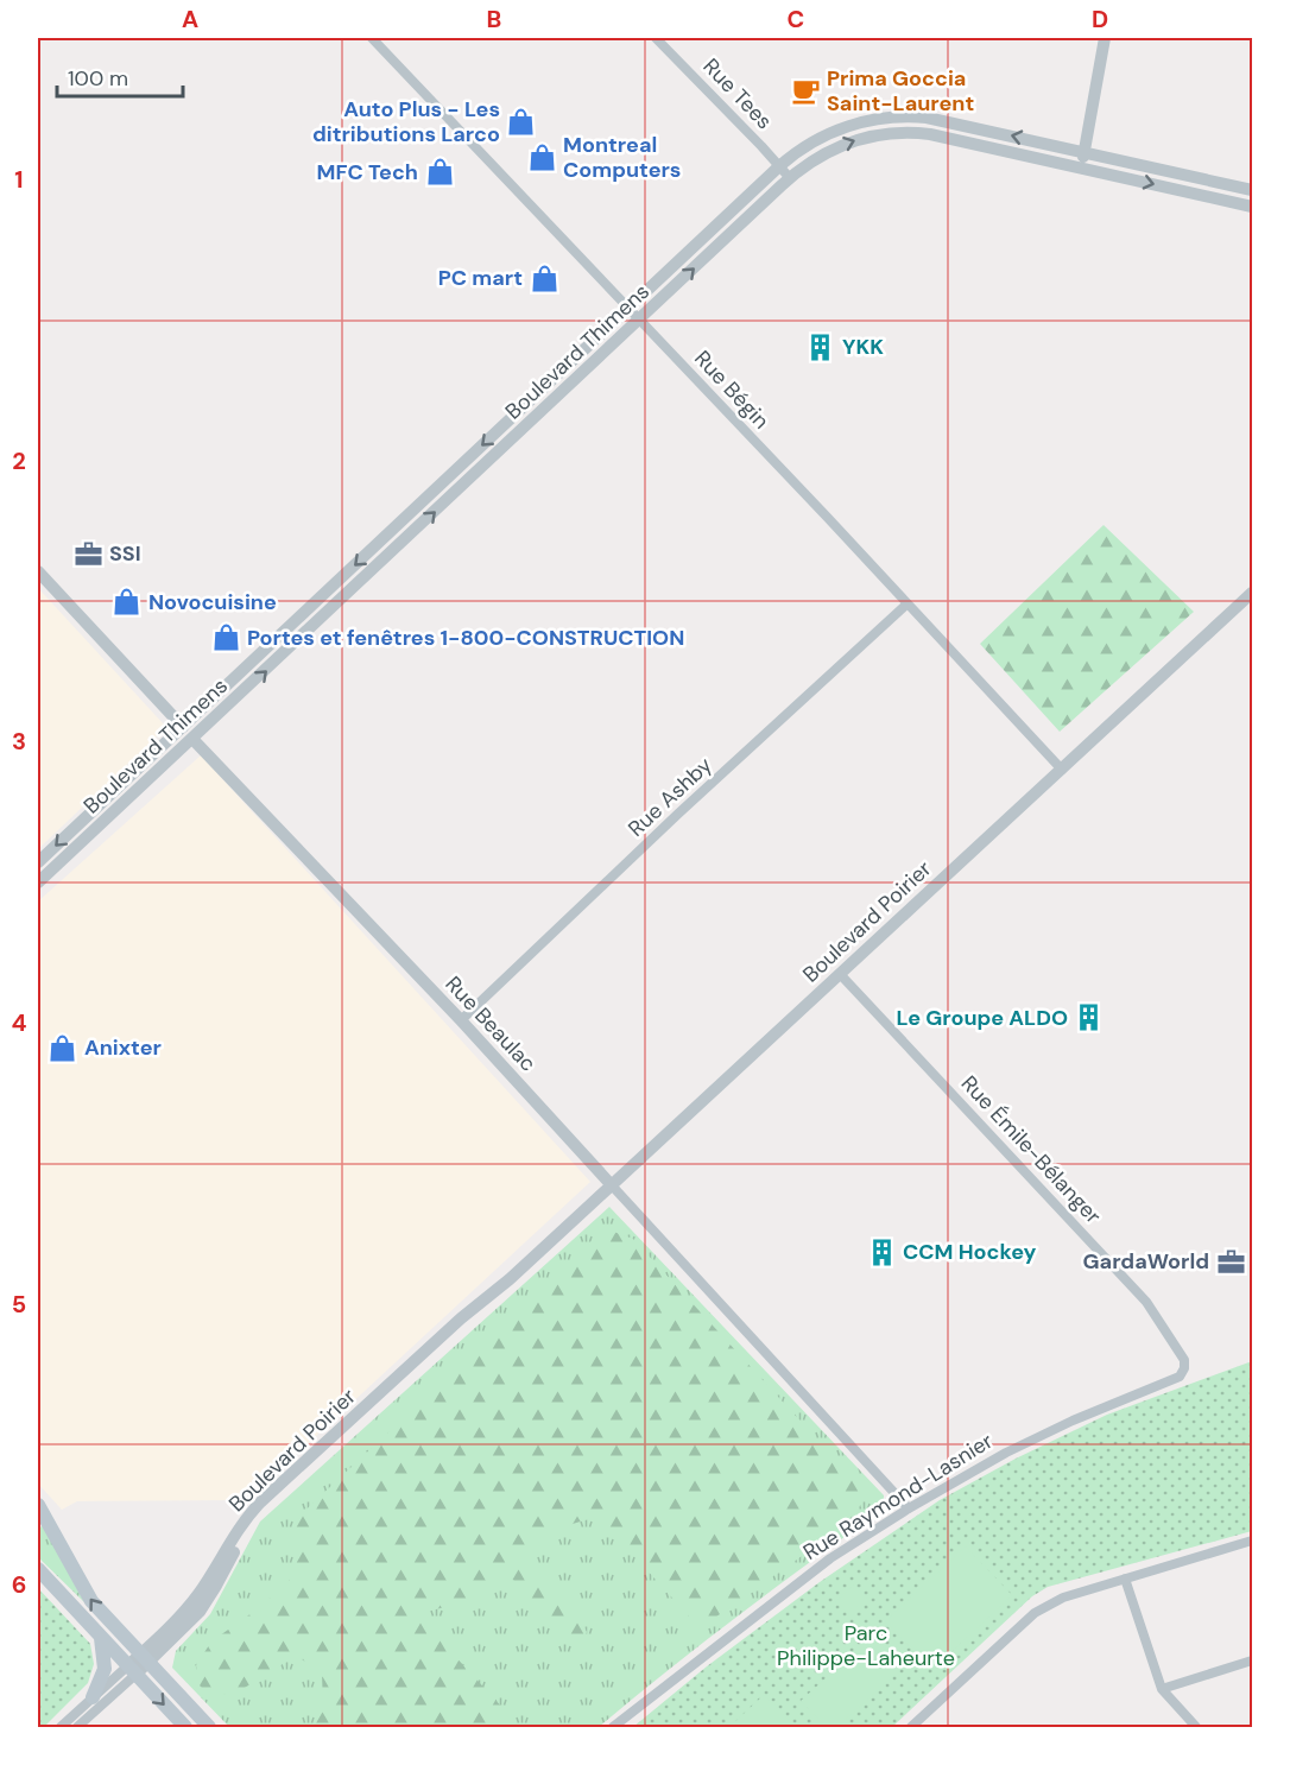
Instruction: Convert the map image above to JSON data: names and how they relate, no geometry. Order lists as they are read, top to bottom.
{
  "streets": {
    "street": [
      "Rue Tees",
      "Boulevard Thimens",
      "Rue Bégin",
      "Rue Ashby",
      "Boulevard Poirier",
      "Rue Beaulac",
      "Rue Émile-Bélanger",
      "Rue Raymond-Lasnier"
    ]
  },
  "crossings": [
    ["Rue Tees", "Boulevard Thimens"],
    ["Boulevard Thimens", "Rue Bégin"],
    ["Boulevard Thimens", "Rue Beaulac"],
    ["Rue Bégin", "Rue Ashby"],
    ["Rue Bégin", "Boulevard Poirier"],
    ["Rue Ashby", "Rue Beaulac"],
    ["Boulevard Poirier", "Rue Beaulac"],
    ["Boulevard Poirier", "Rue Émile-Bélanger"],
    ["Rue Beaulac", "Rue Raymond-Lasnier"],
    ["Rue Émile-Bélanger", "Rue Raymond-Lasnier"]
  ],
  "parks": ["Parc Philippe-Laheurte"],
  "places": {
    "cafe": ["Prima Goccia Saint-Laurent"],
    "shop": [
      "Auto Plus - Les ditributions Larco",
      "Montreal Computers",
      "MFC Tech",
      "PC mart",
      "Novocuisine",
      "Portes et fenêtres 1-800-CONSTRUCTION",
      "Anixter"
    ],
    "building": ["YKK", "Le Groupe ALDO", "CCM Hockey"],
    "office": ["SSI", "GardaWorld"]
  },
  "scale_bar": "100 m",
  "grid": {
    "columns": [
      "A",
      "B",
      "C",
      "D"
    ],
    "rows": [
      "1",
      "2",
      "3",
      "4",
      "5",
      "6"
    ]
  }
}
